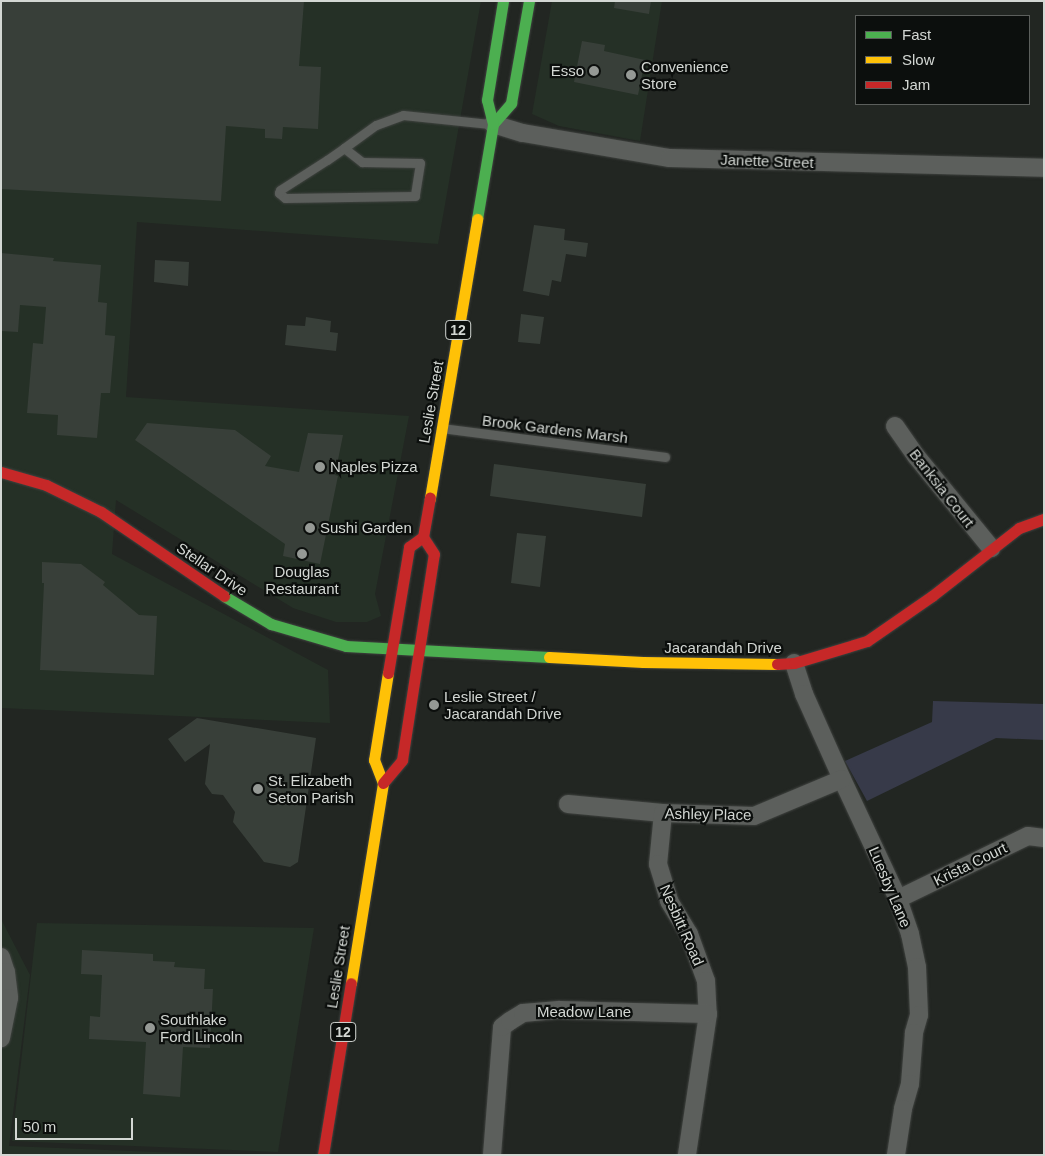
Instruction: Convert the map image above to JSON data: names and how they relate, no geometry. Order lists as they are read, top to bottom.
{
  "streets": {
    "main road": [
      "12",
      "Leslie Street",
      "Stellar Drive",
      "Jacarandah Drive"
    ],
    "street": [
      "Janette Street",
      "Banksia Court",
      "Ashley Place",
      "Krista Court",
      "Luesby Lane",
      "Nesbitt Road",
      "Meadow Lane"
    ],
    "lane": ["Brook Gardens Marsh"]
  },
  "crossings": [
    ["Janette Street", "Leslie Street"],
    ["Leslie Street", "Brook Gardens Marsh"],
    ["Banksia Court", "Jacarandah Drive"],
    ["Stellar Drive", "Jacarandah Drive"],
    ["Jacarandah Drive", "Luesby Lane"],
    ["Ashley Place", "Luesby Lane"],
    ["Ashley Place", "Nesbitt Road"],
    ["Krista Court", "Luesby Lane"],
    ["Nesbitt Road", "Meadow Lane"]
  ],
  "places": [
    "Esso",
    "Convenience Store",
    "Naples Pizza",
    "Sushi Garden",
    "Douglas Restaurant",
    "Leslie Street / Jacarandah Drive",
    "St. Elizabeth Seton Parish",
    "Southlake Ford Lincoln"
  ],
  "legend": ["Fast", "Slow", "Jam"],
  "scale_bar": "50 m"
}
